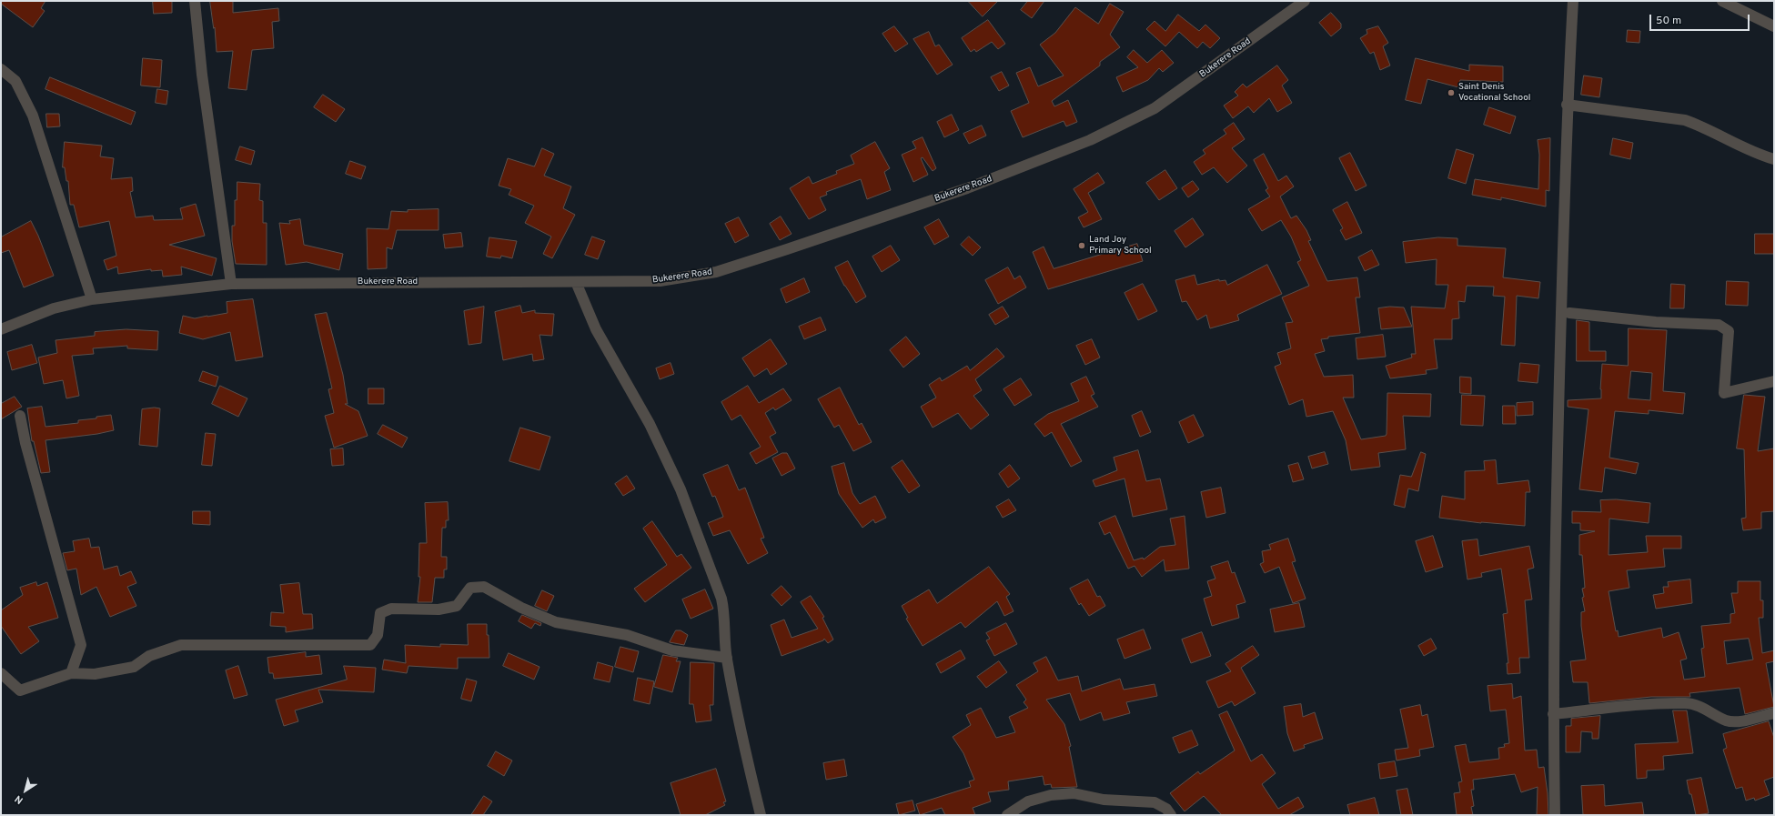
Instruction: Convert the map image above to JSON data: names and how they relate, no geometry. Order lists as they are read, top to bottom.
{
  "streets": {
    "street": ["Bukerere Road"]
  },
  "places": ["Saint Denis Vocational School", "Land Joy Primary School"],
  "scale_bar": "50 m",
  "north": "bottom left"
}
